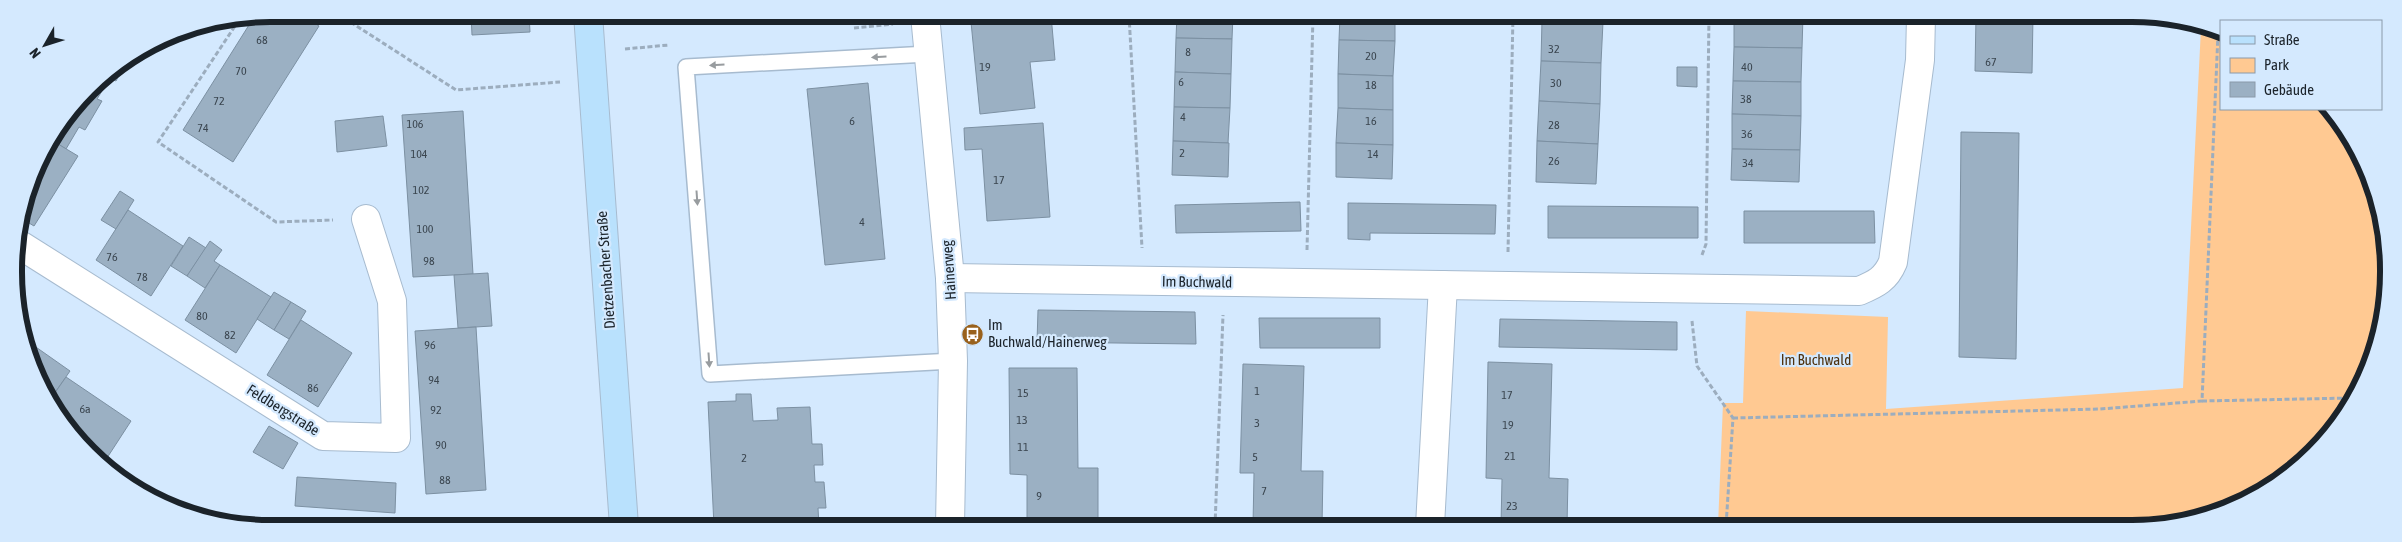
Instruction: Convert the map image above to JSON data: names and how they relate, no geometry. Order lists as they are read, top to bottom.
{
  "streets": {
    "main road": ["Dietzenbacher Straße"],
    "street": ["Hainerweg", "Im Buchwald", "Feldbergstraße"]
  },
  "crossings": [
    ["Hainerweg", "Im Buchwald"]
  ],
  "parks": ["Im Buchwald"],
  "places": {
    "bus stop": ["Im Buchwald/Hainerweg"]
  },
  "house_numbers": [
    "68",
    "32",
    "8",
    "20",
    "67",
    "19",
    "40",
    "70",
    "6",
    "30",
    "18",
    "38",
    "72",
    "4",
    "6",
    "16",
    "106",
    "28",
    "74",
    "36",
    "2",
    "104",
    "14",
    "26",
    "34",
    "17",
    "102",
    "4",
    "100",
    "76",
    "98",
    "78",
    "80",
    "82",
    "96",
    "94",
    "86",
    "1",
    "15",
    "17",
    "6a",
    "92",
    "13",
    "3",
    "19",
    "90",
    "11",
    "21",
    "5",
    "2",
    "88",
    "7",
    "9",
    "23"
  ],
  "legend": ["Straße", "Park", "Gebäude"],
  "north": "bottom left"
}
